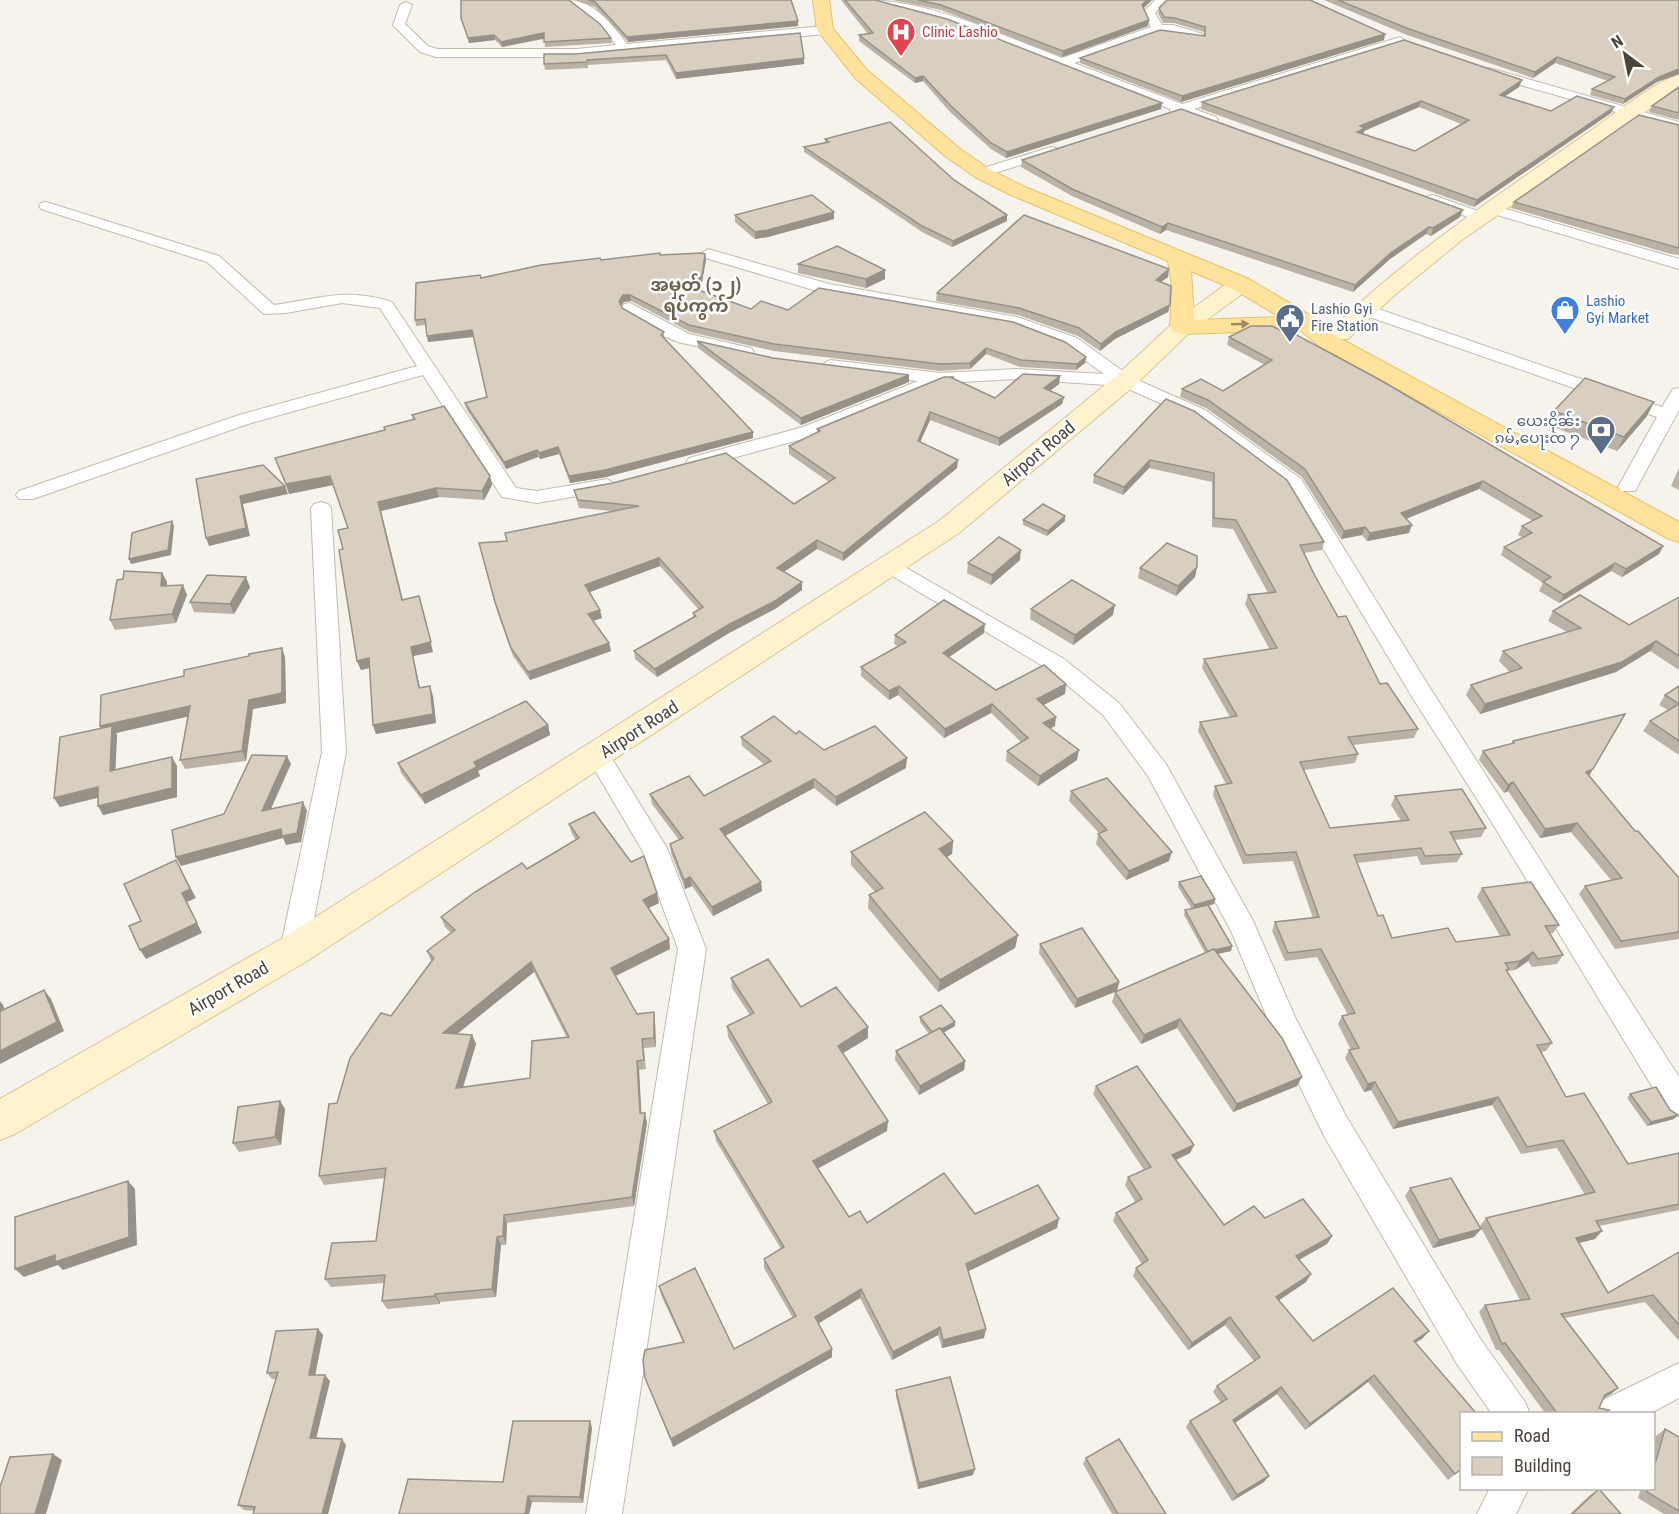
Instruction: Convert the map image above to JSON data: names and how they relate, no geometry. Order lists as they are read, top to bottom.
{
  "streets": {
    "main road": ["Airport Road"]
  },
  "districts": ["အမှတ် (၁၂) ရပ်ကွက်"],
  "places": {
    "hospital": ["Clinic Lashio"],
    "shop": ["Lashio Gyi Market"],
    "public building": ["Lashio Gyi Fire Station"],
    "bank": ["ယေးငိုၼ်း ၵမ်ႇပေႃးၸ ႒"]
  },
  "legend": ["Road", "Building"],
  "north": "top left"
}
